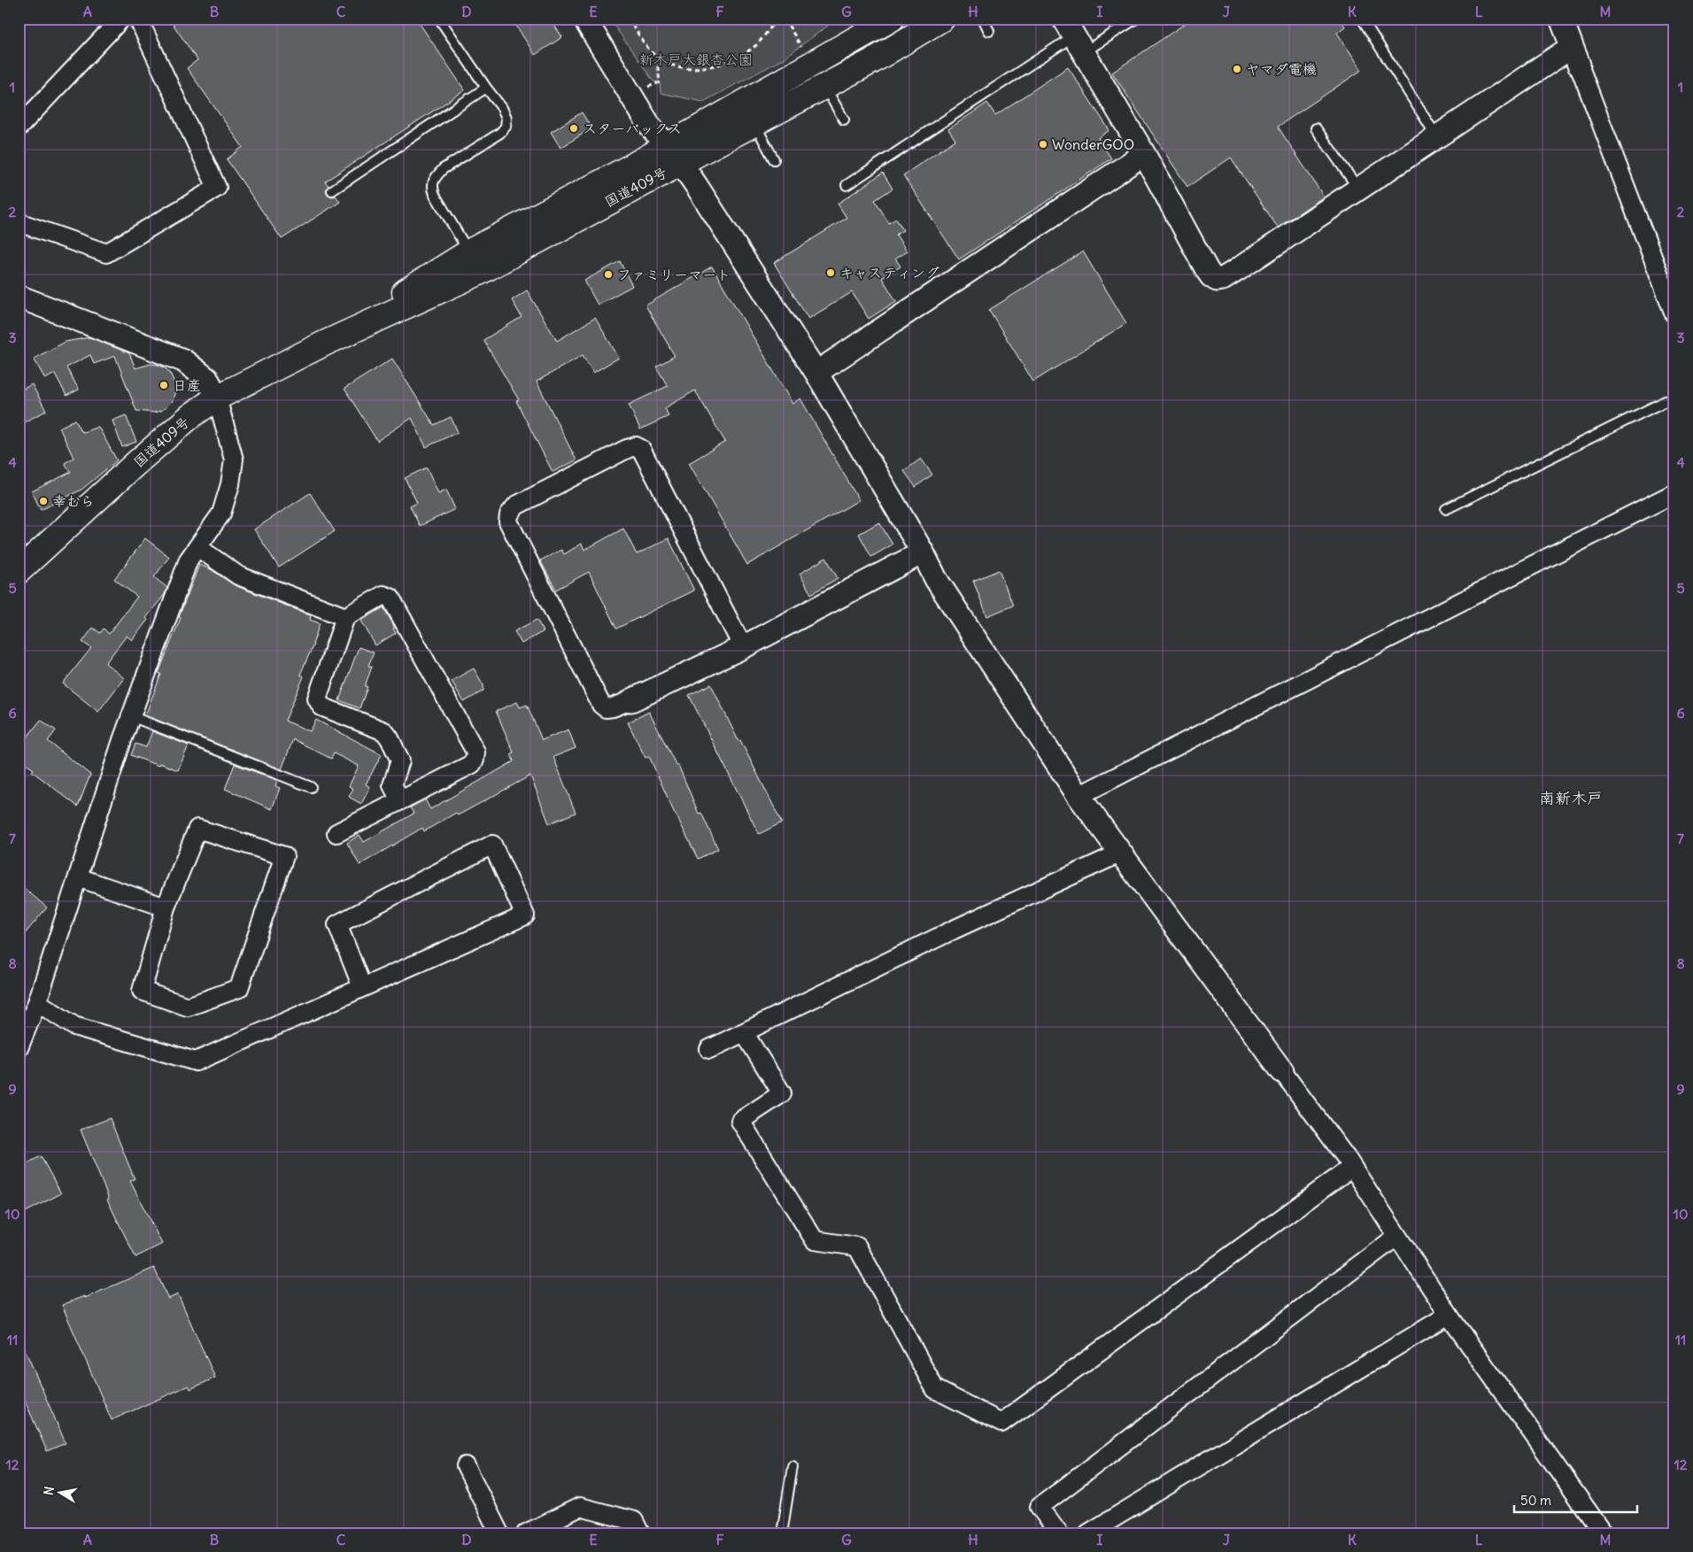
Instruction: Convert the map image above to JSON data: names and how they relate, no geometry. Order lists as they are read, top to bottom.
{
  "streets": {
    "highway": ["国道409号"]
  },
  "districts": ["南新木戸"],
  "parks": ["新木戸大銀杏公園"],
  "places": [
    "ヤマダ電機",
    "スターバックス",
    "WonderGOO",
    "キャスティング",
    "ファミリーマート",
    "日産",
    "幸むら"
  ],
  "scale_bar": "50 m",
  "north": "left",
  "grid": {
    "columns": [
      "A",
      "B",
      "C",
      "D",
      "E",
      "F",
      "G",
      "H",
      "I",
      "J",
      "K",
      "L",
      "M"
    ],
    "rows": [
      "1",
      "2",
      "3",
      "4",
      "5",
      "6",
      "7",
      "8",
      "9",
      "10",
      "11",
      "12"
    ]
  }
}
